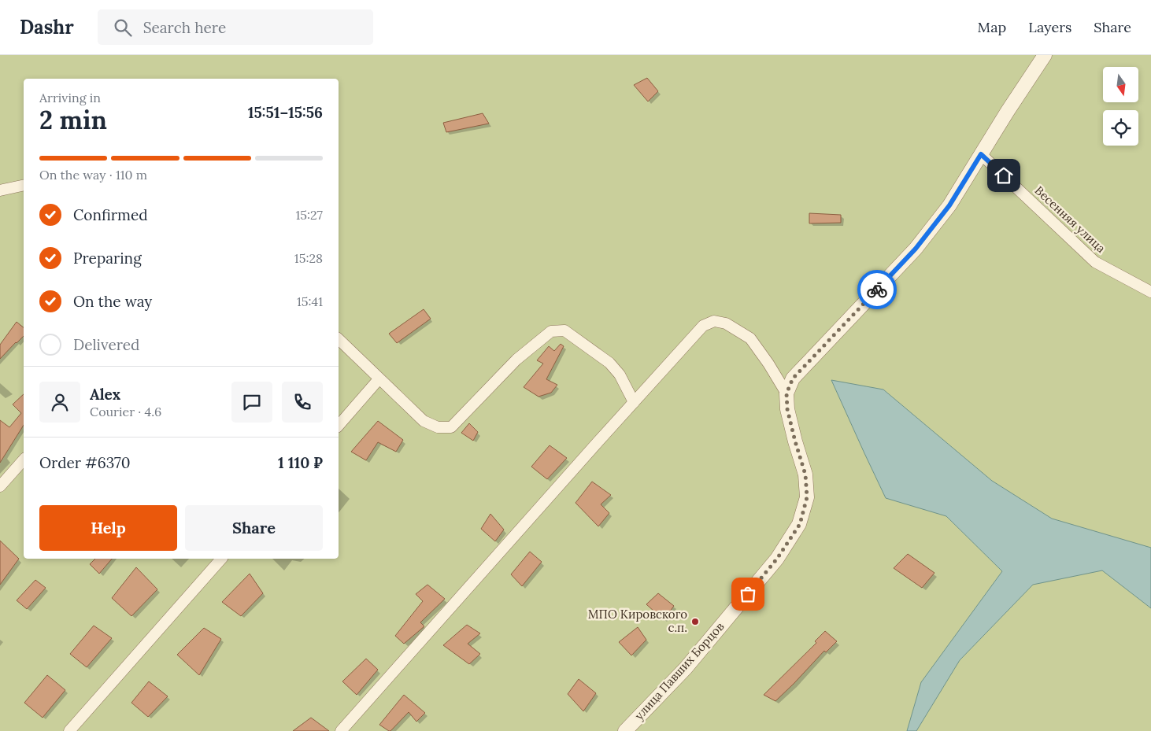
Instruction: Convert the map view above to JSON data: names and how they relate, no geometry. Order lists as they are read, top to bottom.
{
  "streets": {
    "street": ["Весенняя улица", "улица Павших Борцов"]
  },
  "crossings": [
    ["Весенняя улица", "улица Павших Борцов"]
  ],
  "places": ["МПО Кировского с.п."],
  "north": "bottom",
  "page": {
    "header": "Dashr",
    "search": "Search here",
    "nav": ["Map", "Layers", "Share"],
    "heading": ["2 min", "Arriving in", "15:51–15:56"],
    "panel": [
      "Alex",
      "Courier · 4.6",
      "Order #6370",
      "1 110 ₽"
    ],
    "bar": "On the way · 110 m",
    "list": [
      ["Confirmed", "15:27"],
      ["Preparing", "15:28"],
      ["On the way", "15:41"],
      "Delivered"
    ],
    "buttons": ["Help", "Share"]
  }
}
